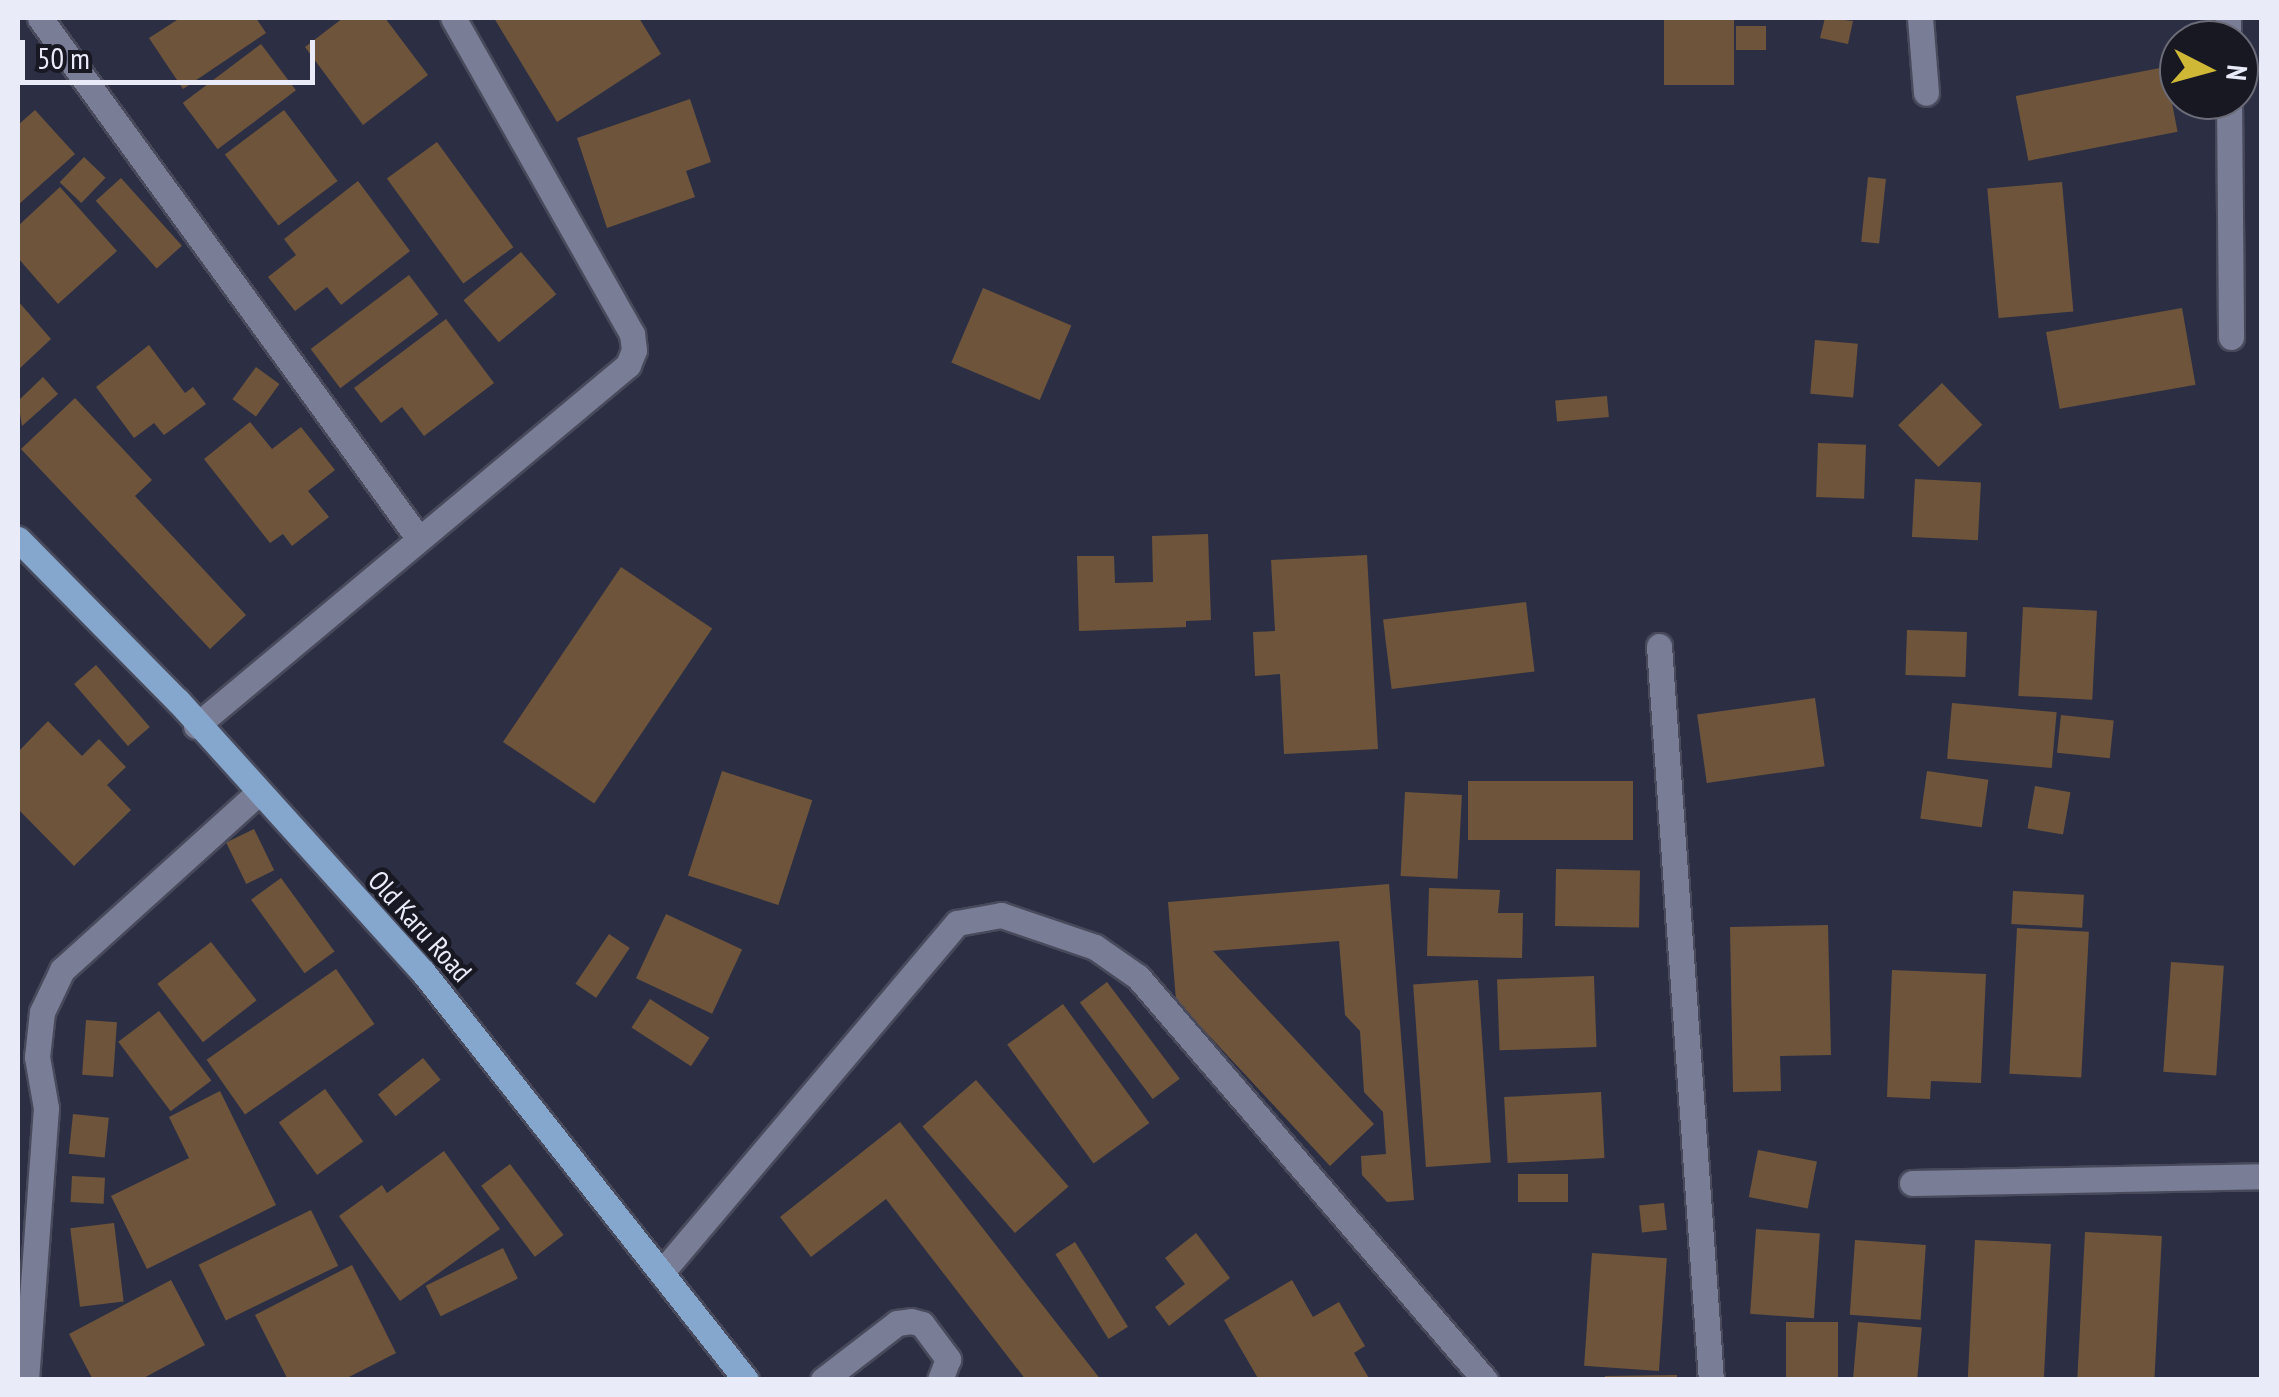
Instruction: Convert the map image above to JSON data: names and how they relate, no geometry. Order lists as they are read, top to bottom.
{
  "streets": {
    "main road": ["Old Karu Road"]
  },
  "scale_bar": "50 m",
  "north": "right"
}
